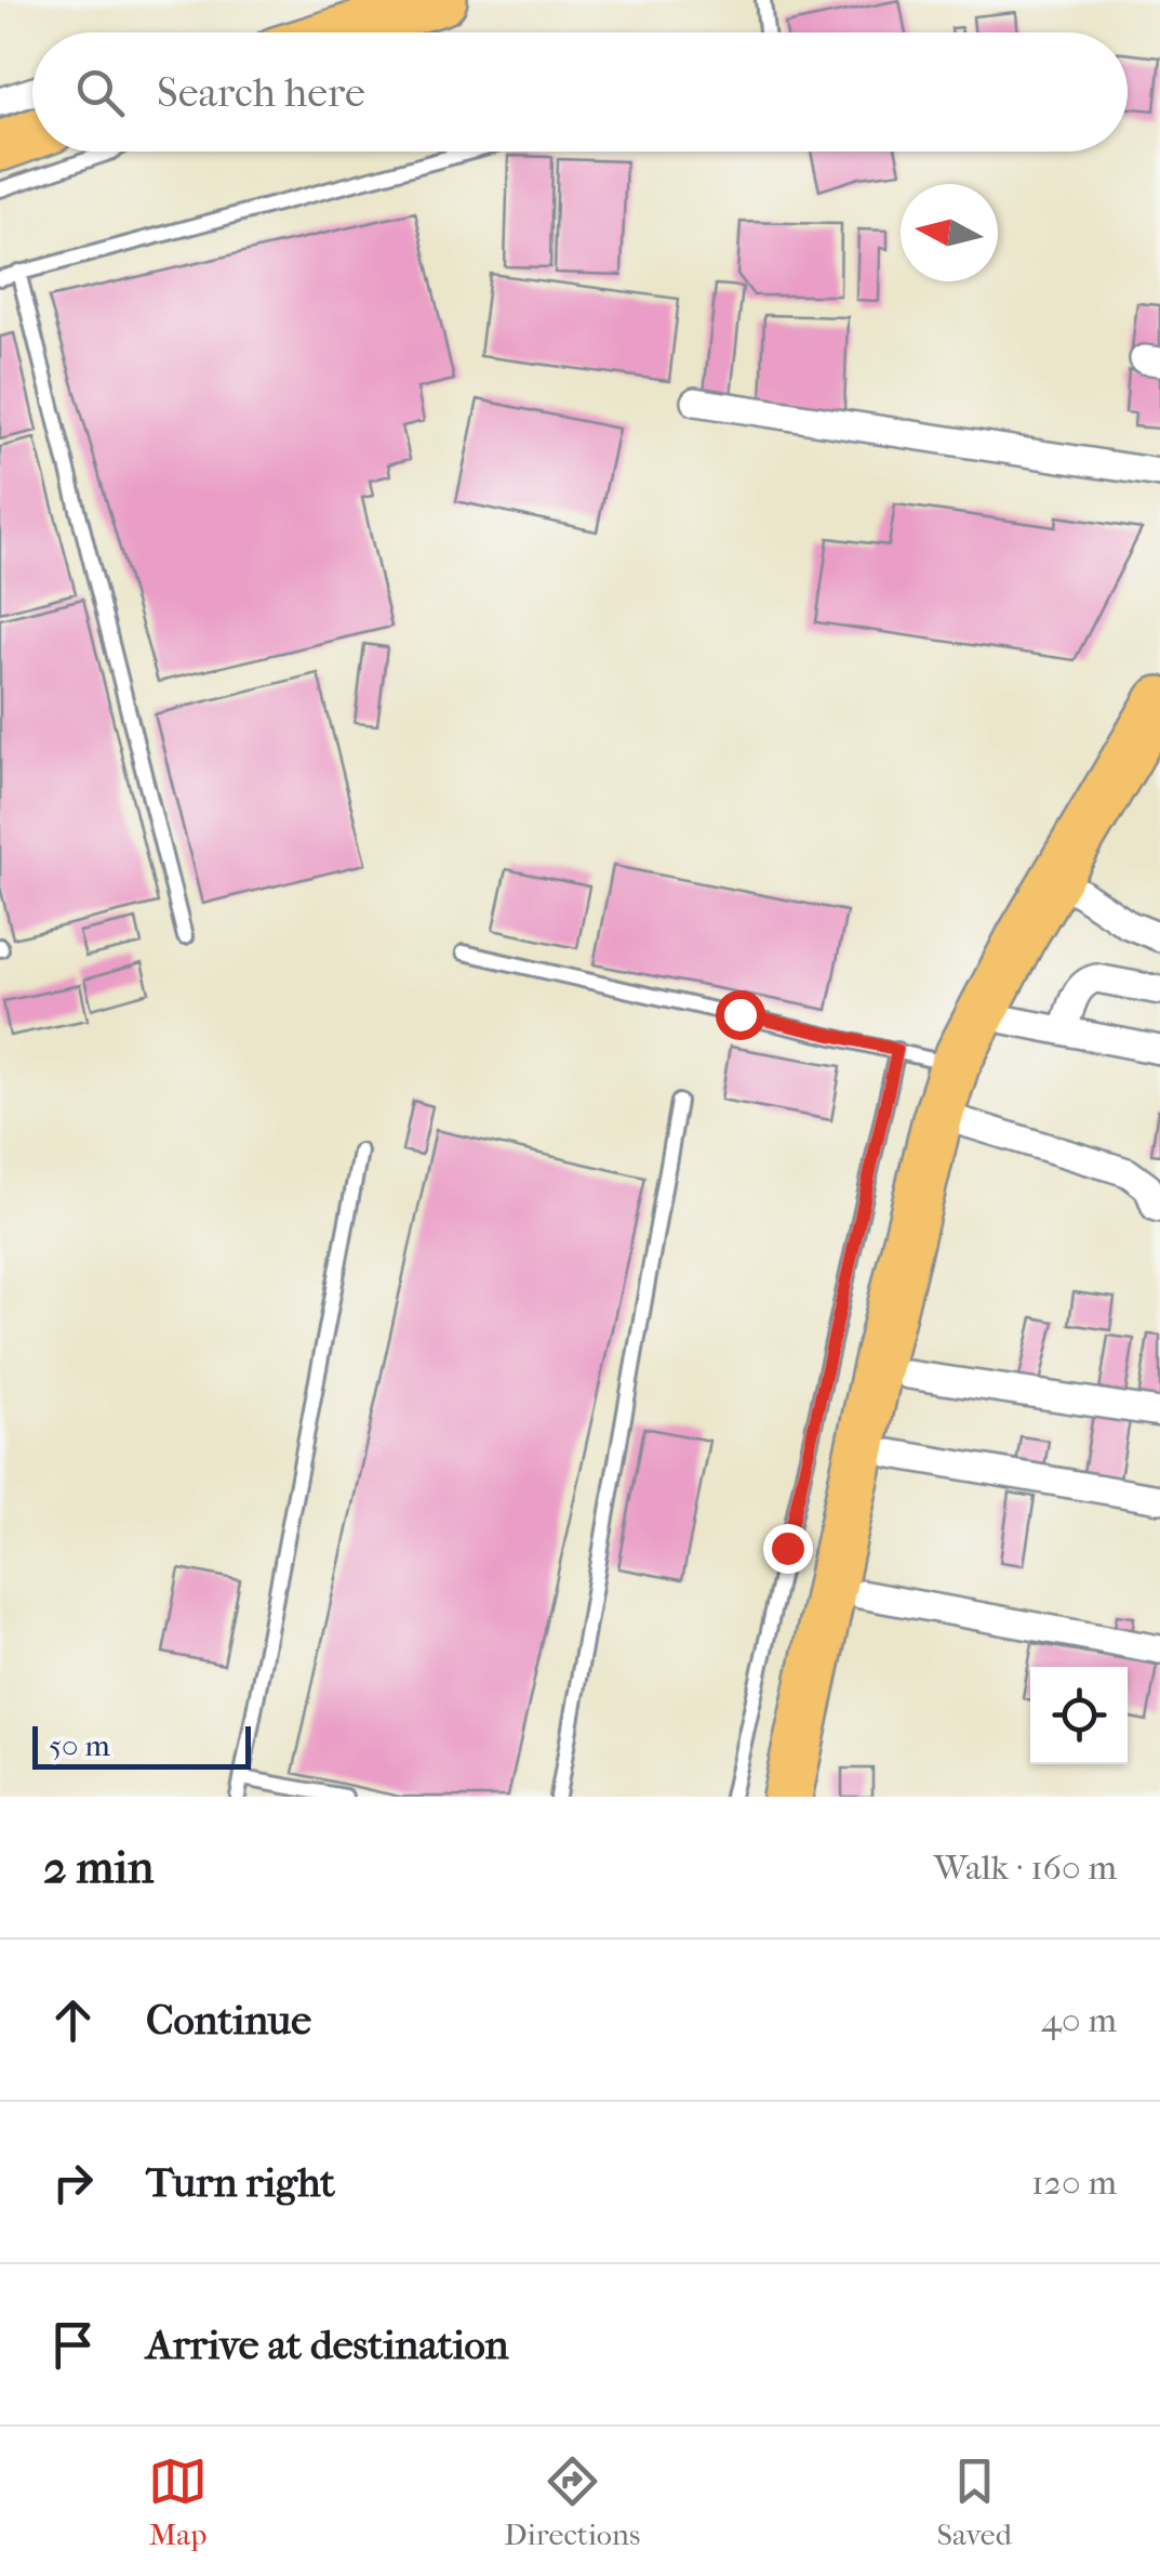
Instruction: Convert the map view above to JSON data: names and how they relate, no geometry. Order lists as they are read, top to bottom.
{
  "scale_bar": "50 m",
  "north": "left",
  "page": {
    "search": "Search here",
    "scale": "50 m",
    "heading": ["2 min", "Walk · 160 m"],
    "list": [
      ["Continue", "40 m"],
      ["Turn right", "120 m"],
      "Arrive at destination"
    ],
    "nav": ["Map", "Directions", "Saved"]
  }
}
